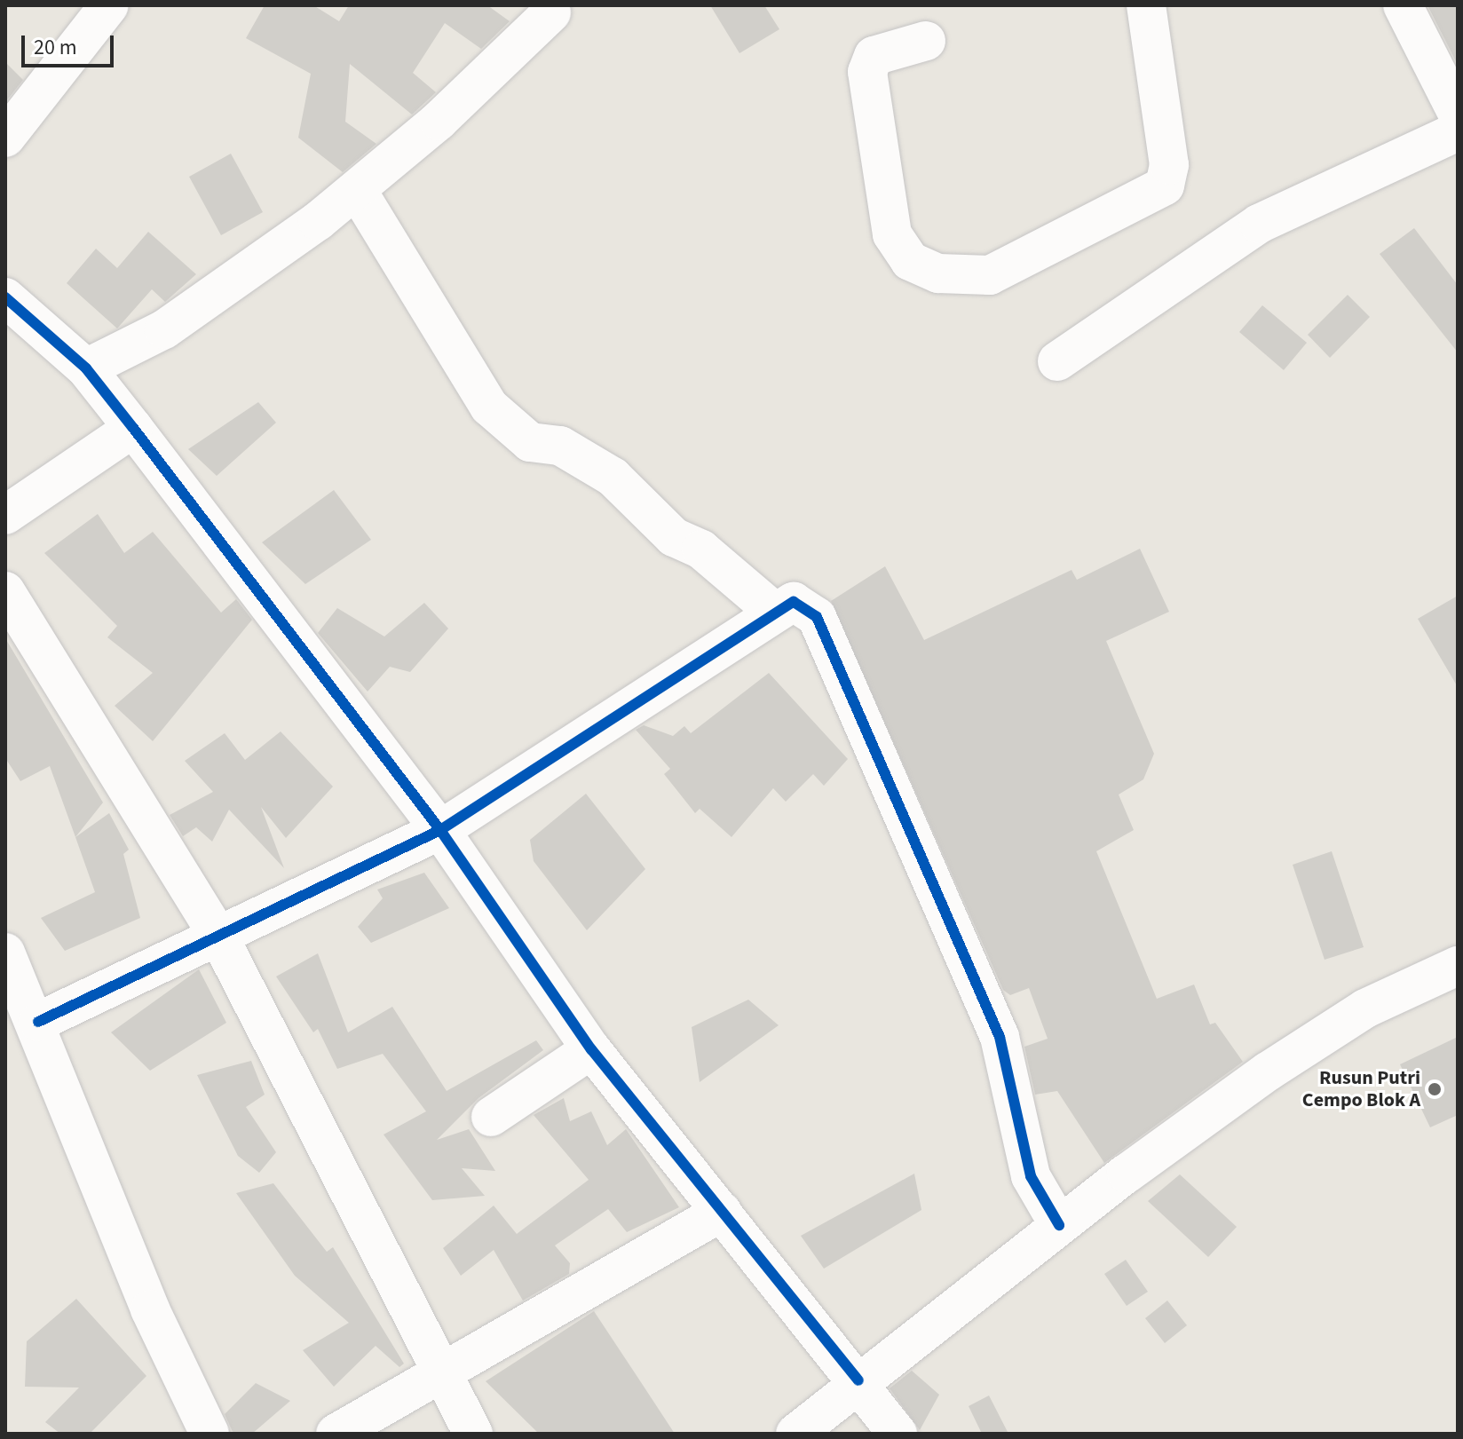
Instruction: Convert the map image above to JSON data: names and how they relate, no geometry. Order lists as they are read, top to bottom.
{
  "places": ["Rusun Putri Cempo Blok A"],
  "scale_bar": "20 m"
}
